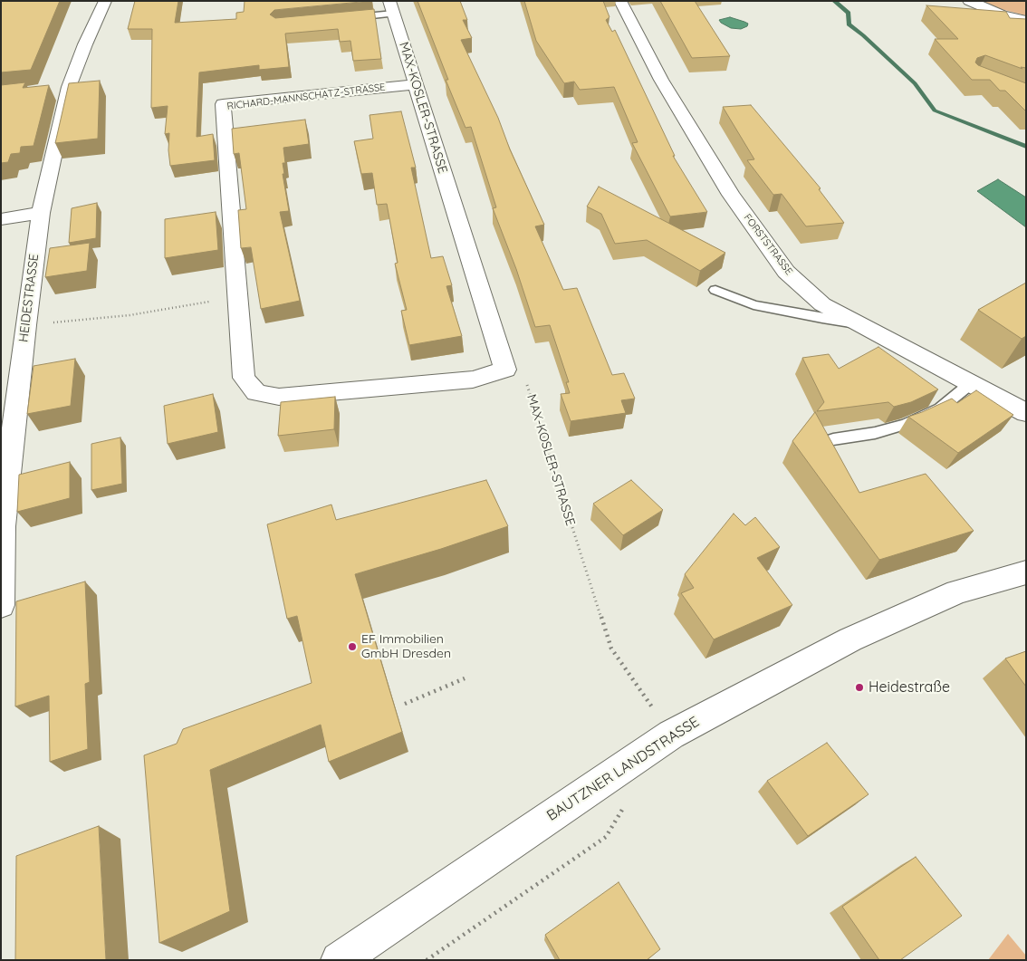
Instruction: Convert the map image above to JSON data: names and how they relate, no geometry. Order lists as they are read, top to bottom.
{
  "streets": {
    "street": [
      "RICHARD-MANNSCHATZ-STRASSE",
      "MAX-KOSLER-STRASSE",
      "FORSTSTRASSE",
      "HEIDESTRASSE",
      "BAUTZNER LANDSTRASSE"
    ]
  },
  "crossings": [
    ["RICHARD-MANNSCHATZ-STRASSE", "MAX-KOSLER-STRASSE"],
    ["MAX-KOSLER-STRASSE", "BAUTZNER LANDSTRASSE"]
  ],
  "places": ["EF Immobilien GmbH Dresden", "Heidestraße"]
}
